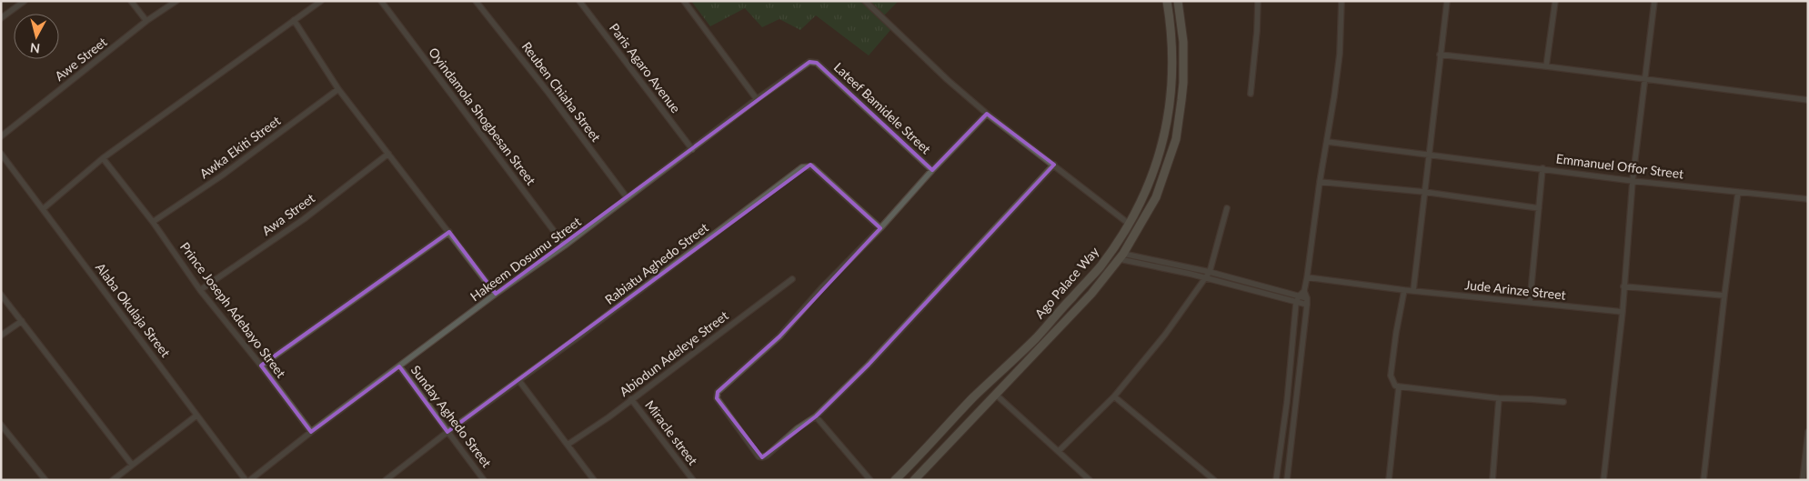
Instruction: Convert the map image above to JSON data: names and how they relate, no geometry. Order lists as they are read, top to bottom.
{
  "streets": {
    "main road": ["Ago Palace Way"],
    "street": [
      "Awe Street",
      "Paris Agaro Avenue",
      "Reuben Chiaha Street",
      "Lateef Bamidele Street",
      "Oyindamola Shogbesan Street",
      "Awka Ekiti Street",
      "Emmanuel Offor Street",
      "Awa Street",
      "Hakeem Dosumu Street",
      "Rabiatu Aghedo Street",
      "Jude Arinze Street",
      "Alaba Okulaja Street",
      "Prince Joseph Adebayo Street",
      "Abiodun Adeleye Street",
      "Sunday Aghedo Street",
      "Miracle street"
    ]
  },
  "crossings": [
    ["Paris Agaro Avenue", "Hakeem Dosumu Street"],
    ["Reuben Chiaha Street", "Hakeem Dosumu Street"],
    ["Lateef Bamidele Street", "Hakeem Dosumu Street"],
    ["Oyindamola Shogbesan Street", "Hakeem Dosumu Street"],
    ["Awka Ekiti Street", "Prince Joseph Adebayo Street"],
    ["Awa Street", "Prince Joseph Adebayo Street"],
    ["Hakeem Dosumu Street", "Prince Joseph Adebayo Street"],
    ["Hakeem Dosumu Street", "Sunday Aghedo Street"],
    ["Rabiatu Aghedo Street", "Sunday Aghedo Street"],
    ["Abiodun Adeleye Street", "Miracle street"]
  ],
  "north": "bottom"
}
